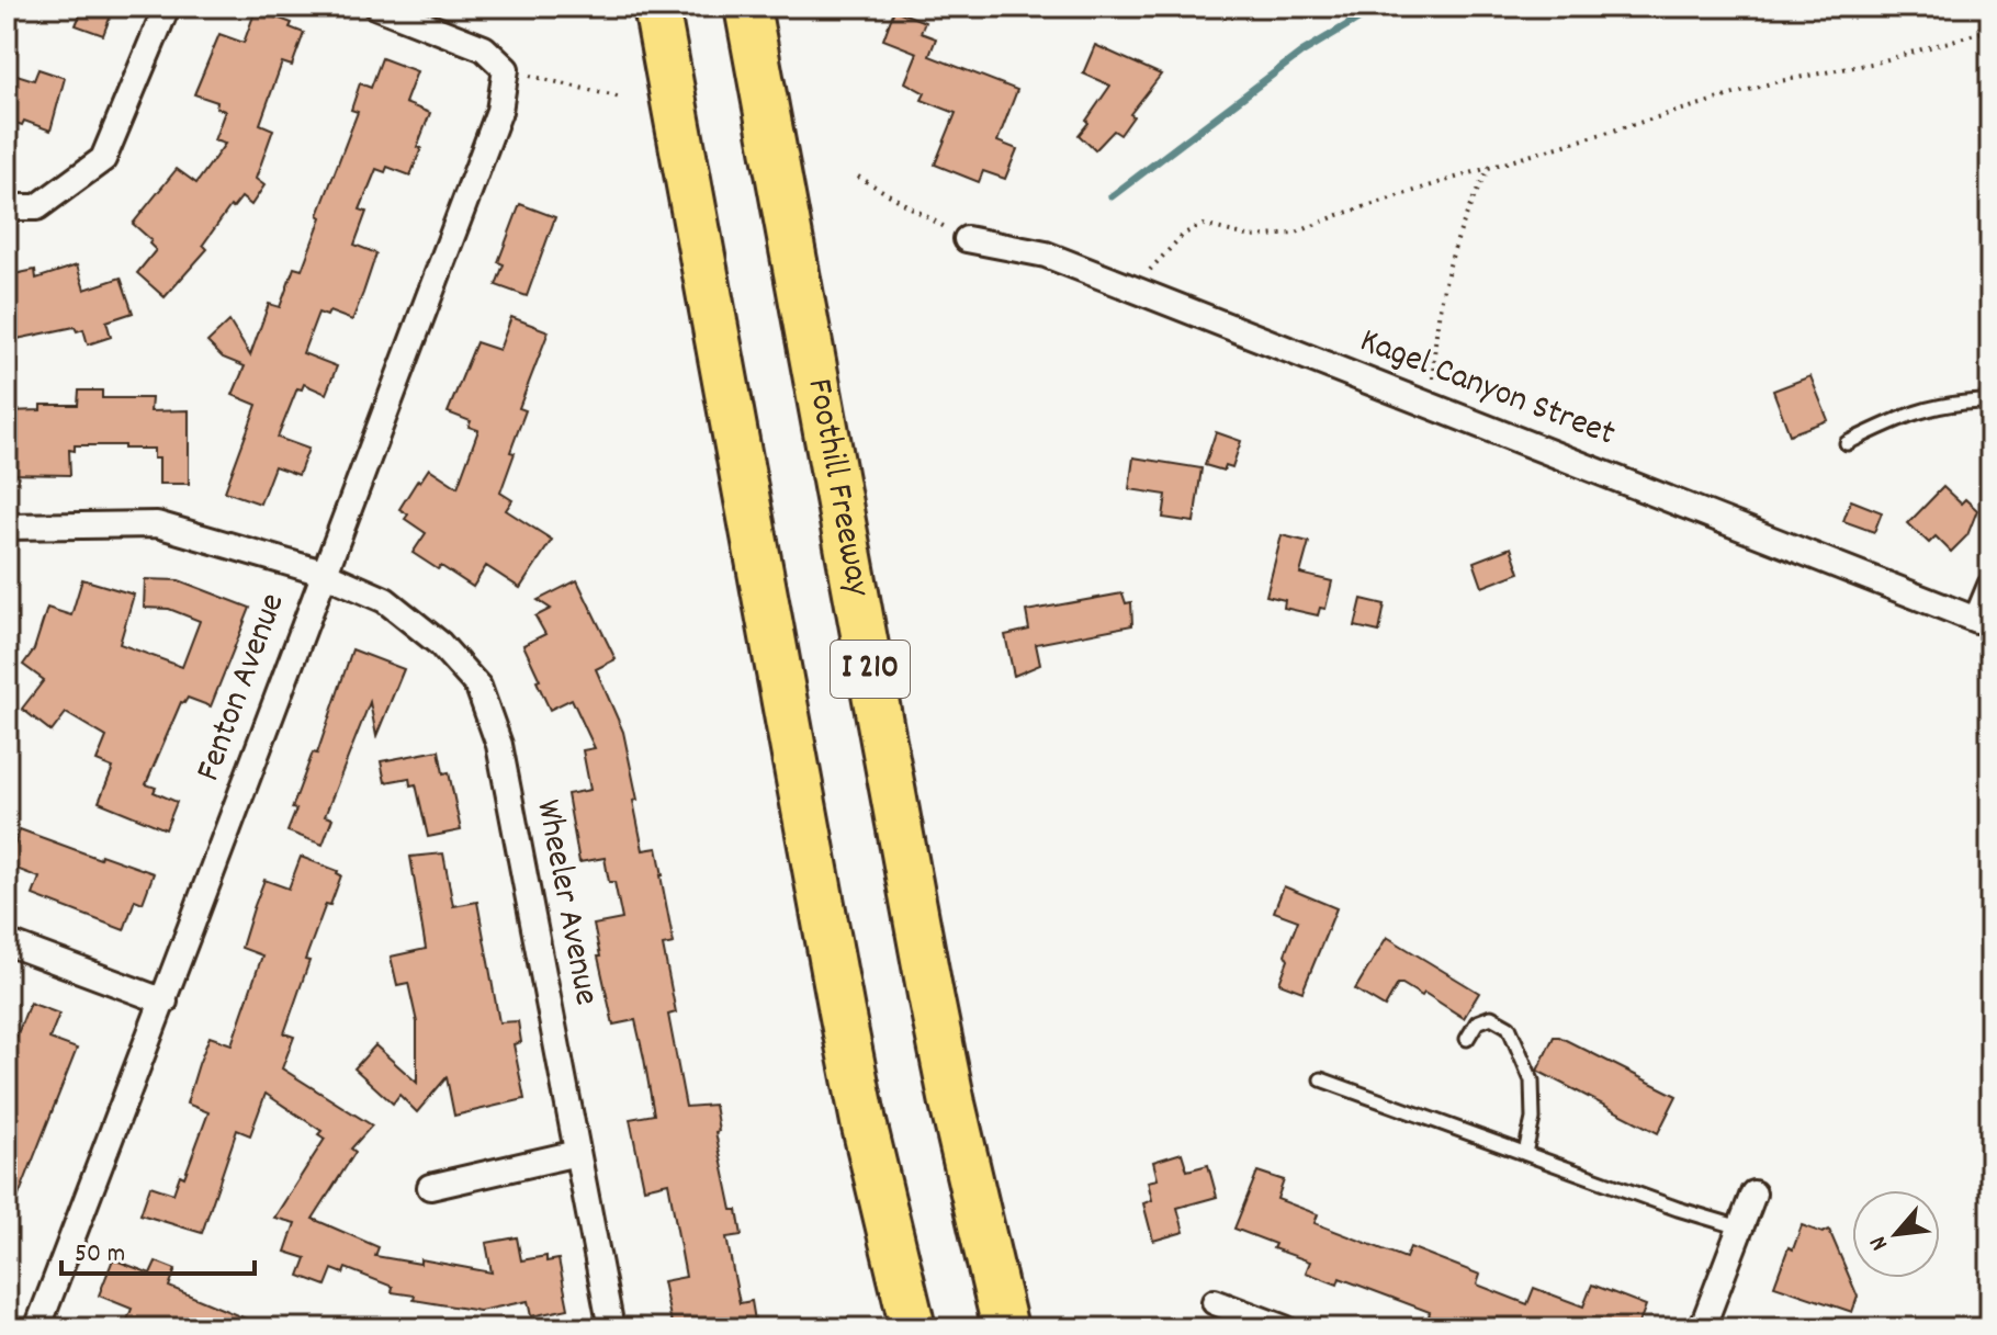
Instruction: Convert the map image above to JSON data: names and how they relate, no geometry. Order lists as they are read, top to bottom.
{
  "streets": {
    "highway": ["Foothill Freeway", "I 210"],
    "street": ["Kagel Canyon Street", "Fenton Avenue", "Wheeler Avenue"]
  },
  "crossings": [
    ["Fenton Avenue", "Wheeler Avenue"]
  ],
  "scale_bar": "50 m",
  "north": "bottom left"
}
